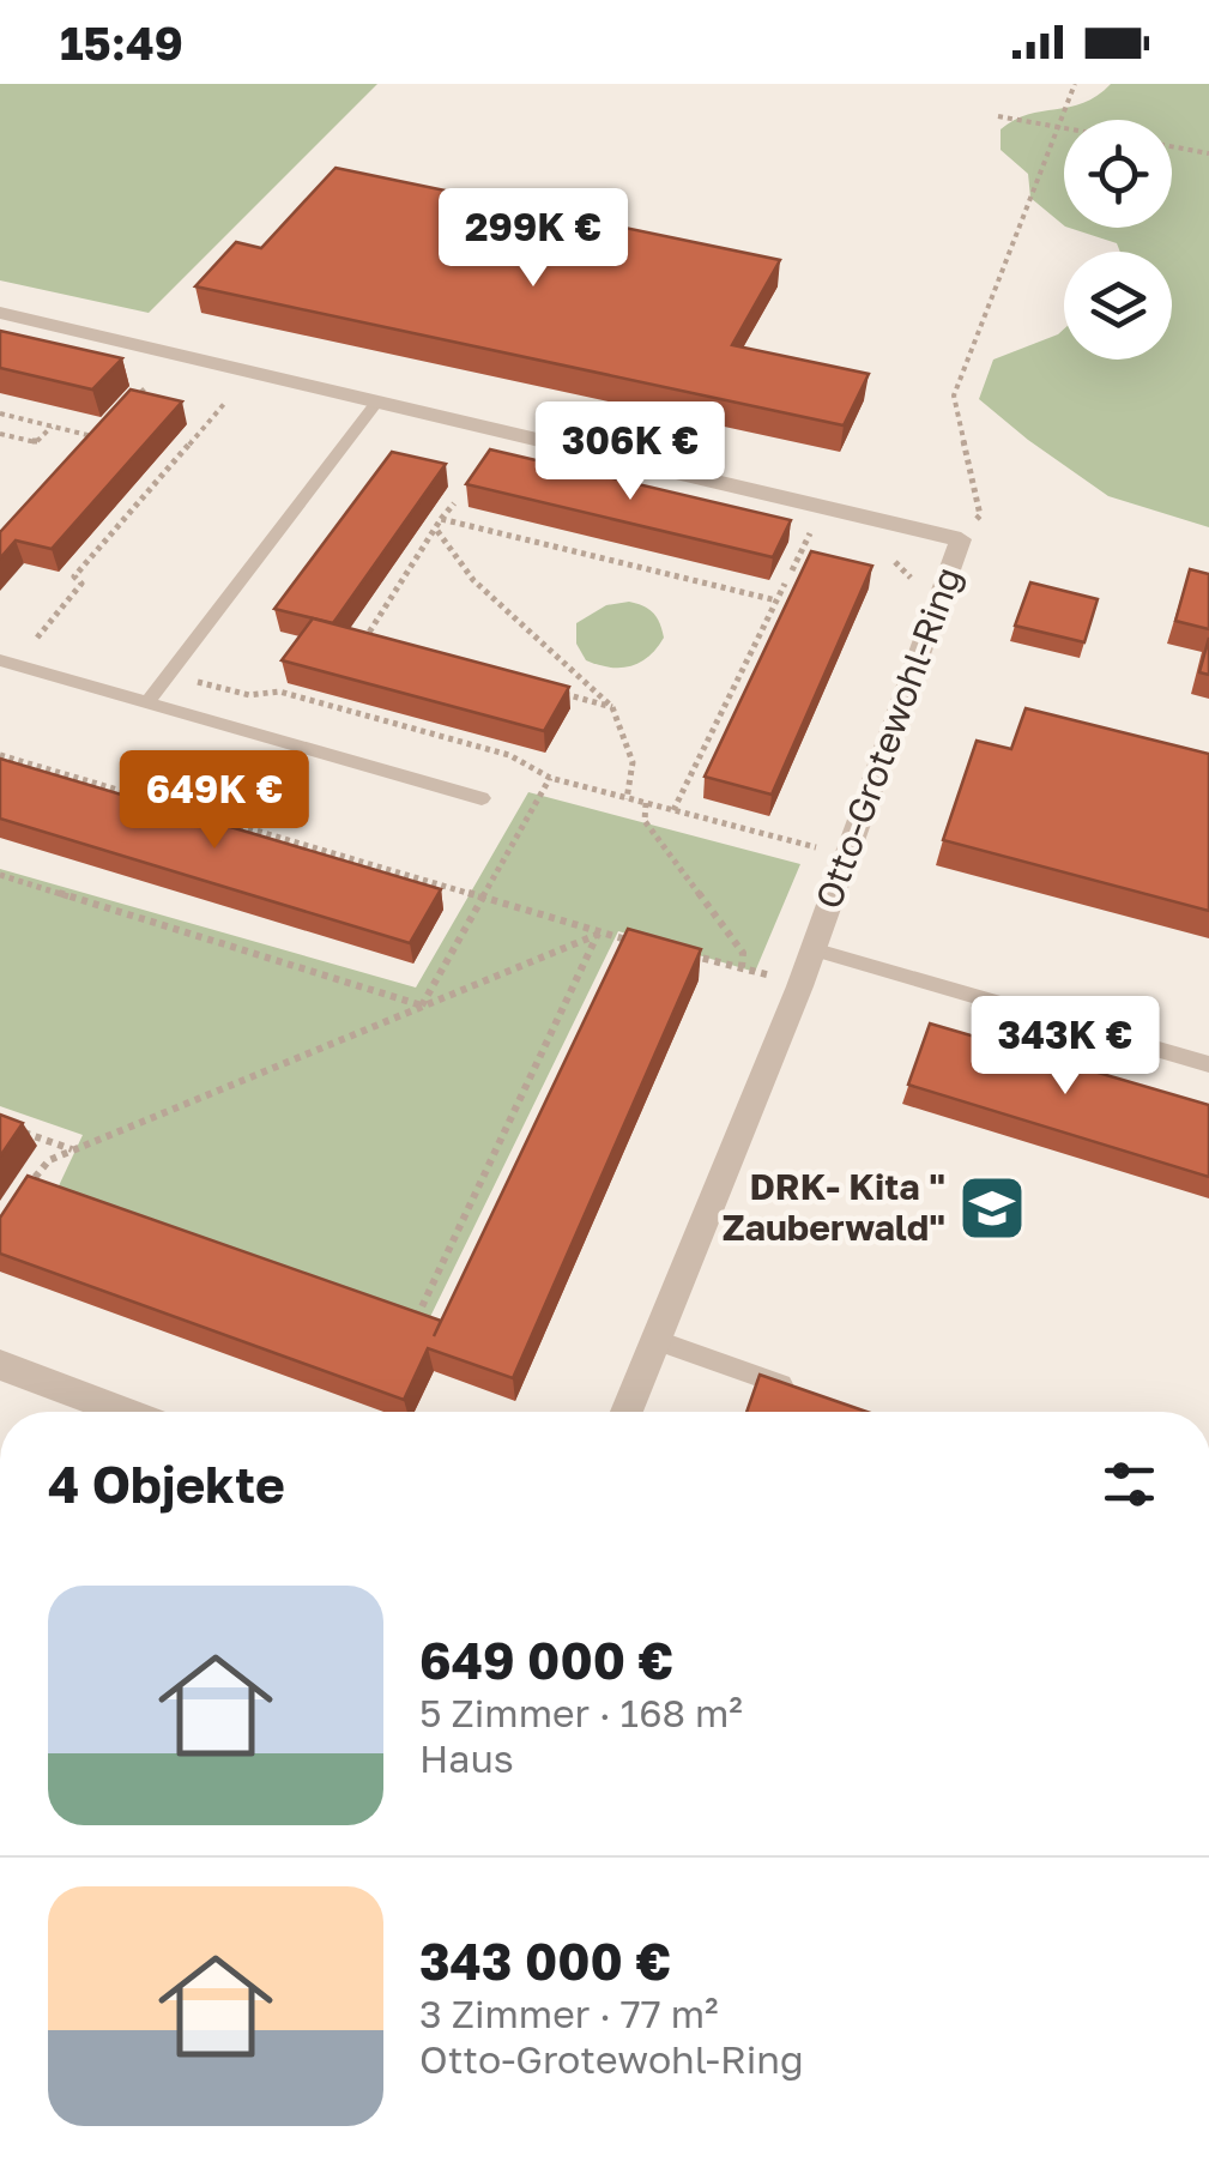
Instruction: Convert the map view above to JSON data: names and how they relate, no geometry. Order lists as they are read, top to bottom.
{
  "streets": {
    "street": ["Otto-Grotewohl-Ring"]
  },
  "places": {
    "school or university": ["DRK- Kita \" Zauberwald\""]
  },
  "page": {
    "status": "15:49",
    "price": [
      "299K €",
      "306K €",
      "649K €",
      "343K €"
    ],
    "heading": "4 Objekte",
    "list": [
      {
        "name": "649 000 €",
        "note": "5 Zimmer · 168 m² · Haus"
      },
      {
        "name": "343 000 €",
        "note": "3 Zimmer · 77 m² · Otto-Grotewohl-Ring"
      }
    ]
  }
}
